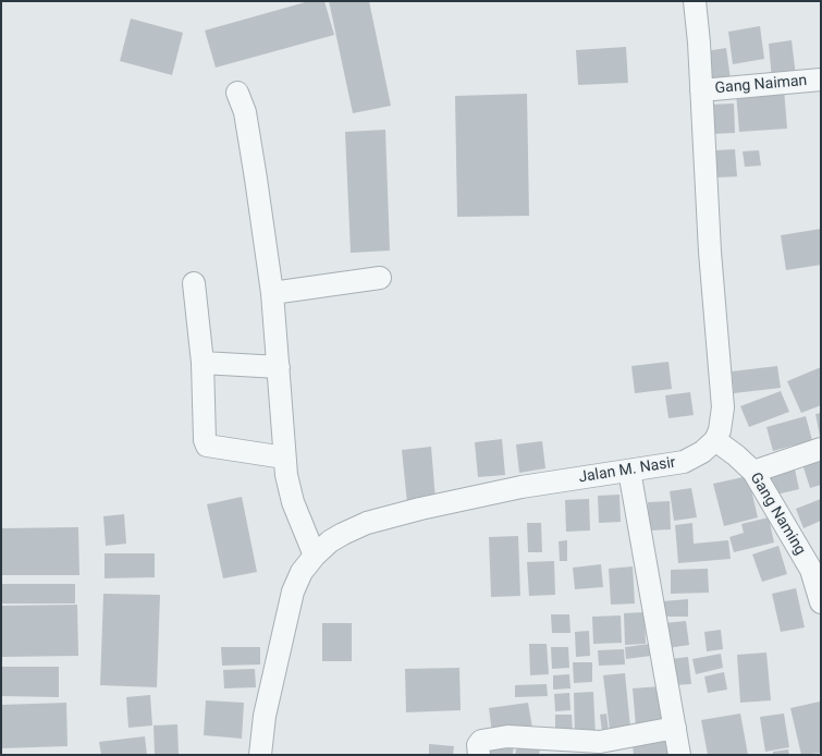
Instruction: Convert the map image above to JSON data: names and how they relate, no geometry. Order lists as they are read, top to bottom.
{
  "streets": {
    "street": ["Gang Naiman", "Jalan M. Nasir", "Gang Naming"]
  },
  "crossings": [
    ["Jalan M. Nasir", "Gang Naming"]
  ]
}
